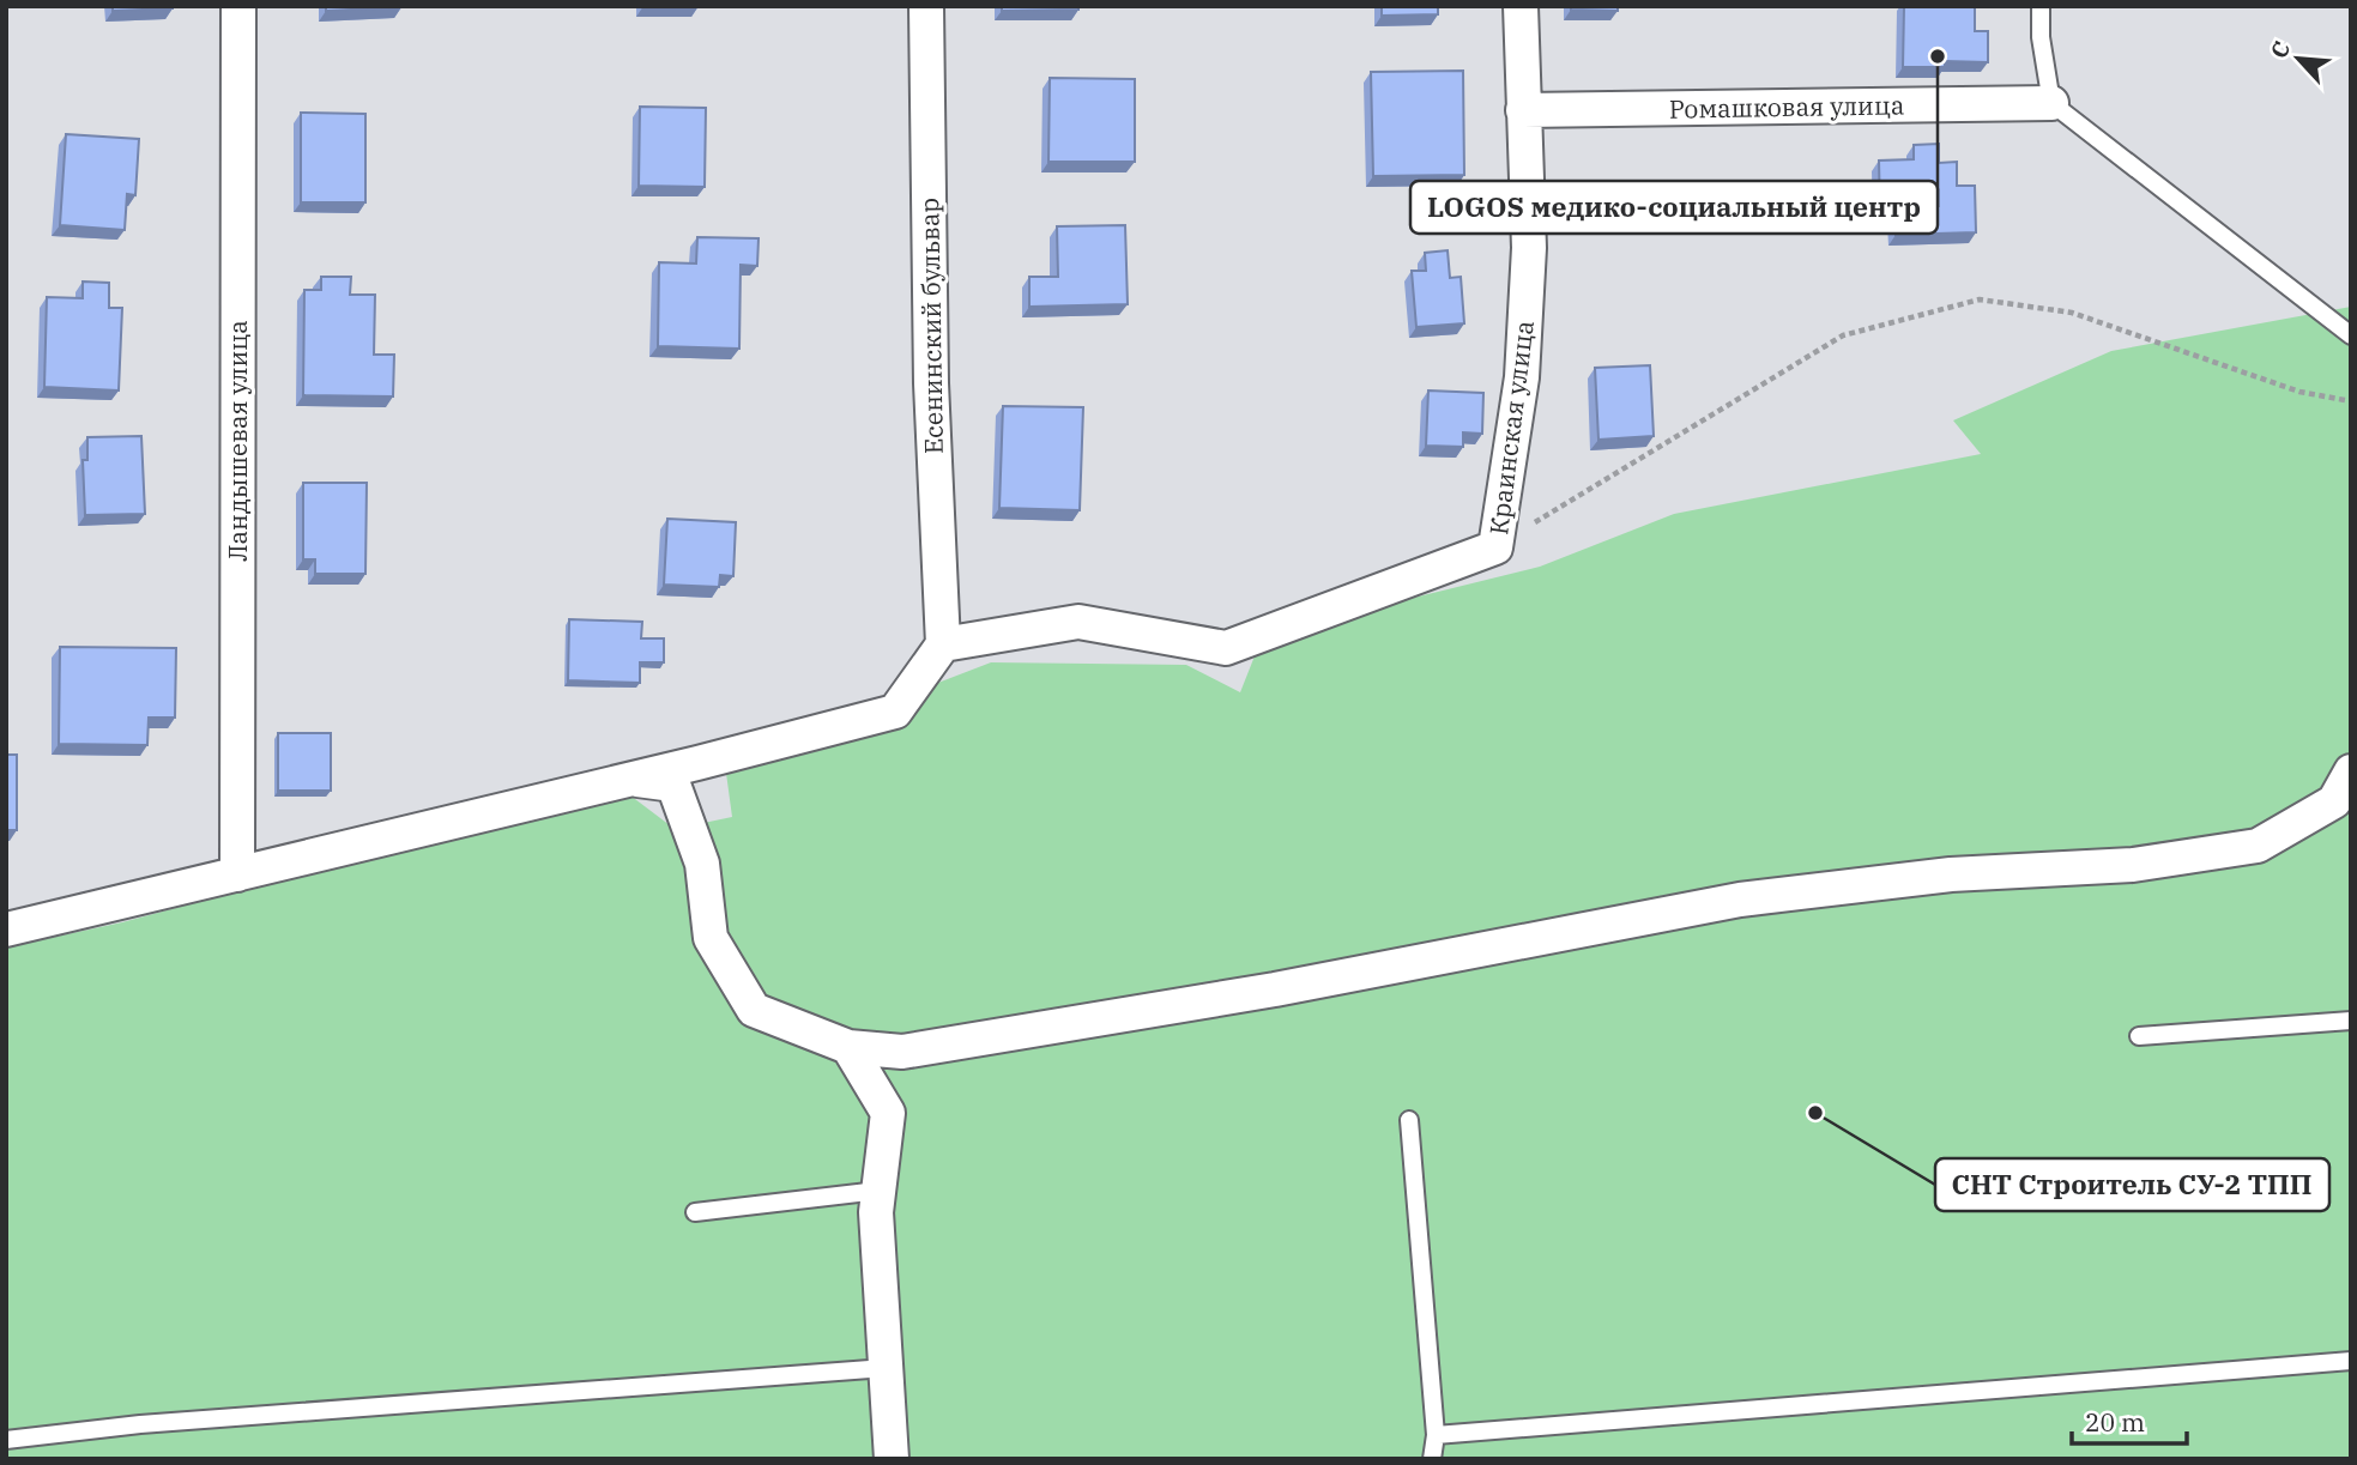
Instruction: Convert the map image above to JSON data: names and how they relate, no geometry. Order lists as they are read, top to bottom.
{
  "streets": {
    "street": [
      "Ромашковая улица",
      "Есенинский бульвар",
      "Краинская улица",
      "Ландышевая улица"
    ]
  },
  "crossings": [
    ["Ромашковая улица", "Краинская улица"]
  ],
  "places": ["LOGOS медико-социальный центр", "СНТ Строитель СУ-2 ТПП"],
  "scale_bar": "20 m",
  "north": "top left"
}
